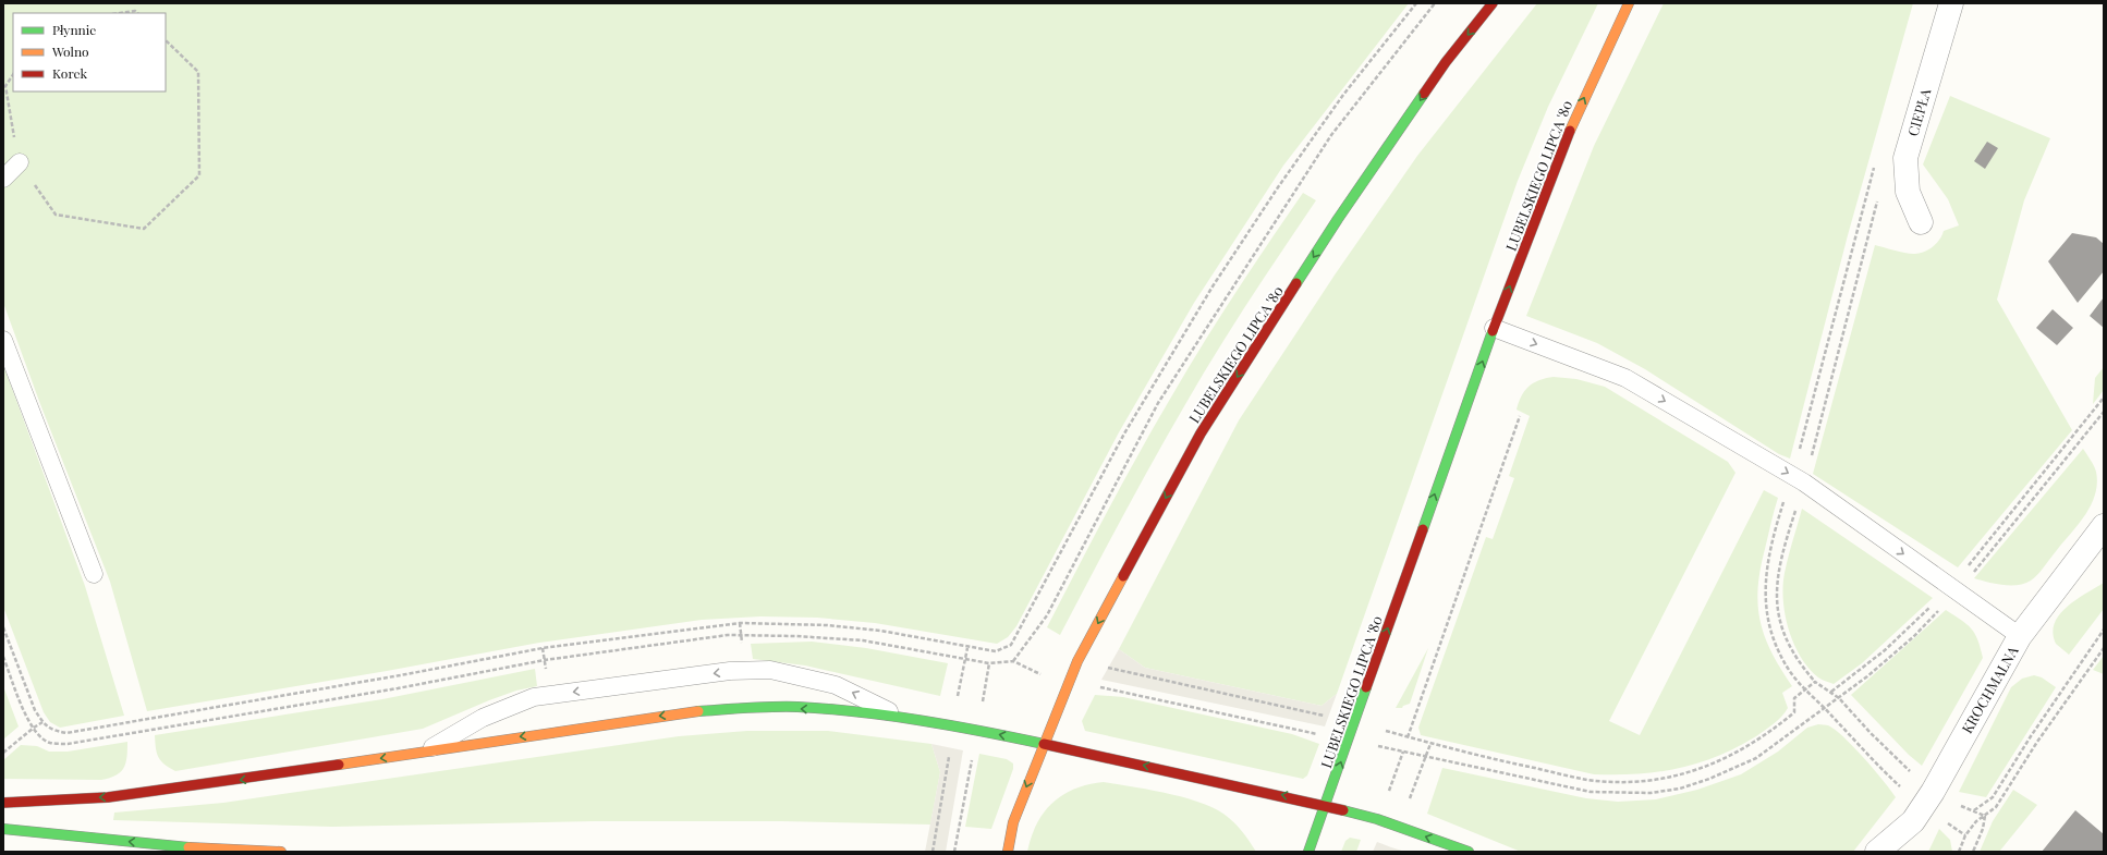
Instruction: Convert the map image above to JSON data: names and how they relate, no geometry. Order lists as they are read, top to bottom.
{
  "streets": {
    "main road": ["LUBELSKIEGO LIPCA '80"],
    "street": ["CIEPŁA", "KROCHMALNA"]
  },
  "legend": ["Płynnie", "Wolno", "Korek"]
}
